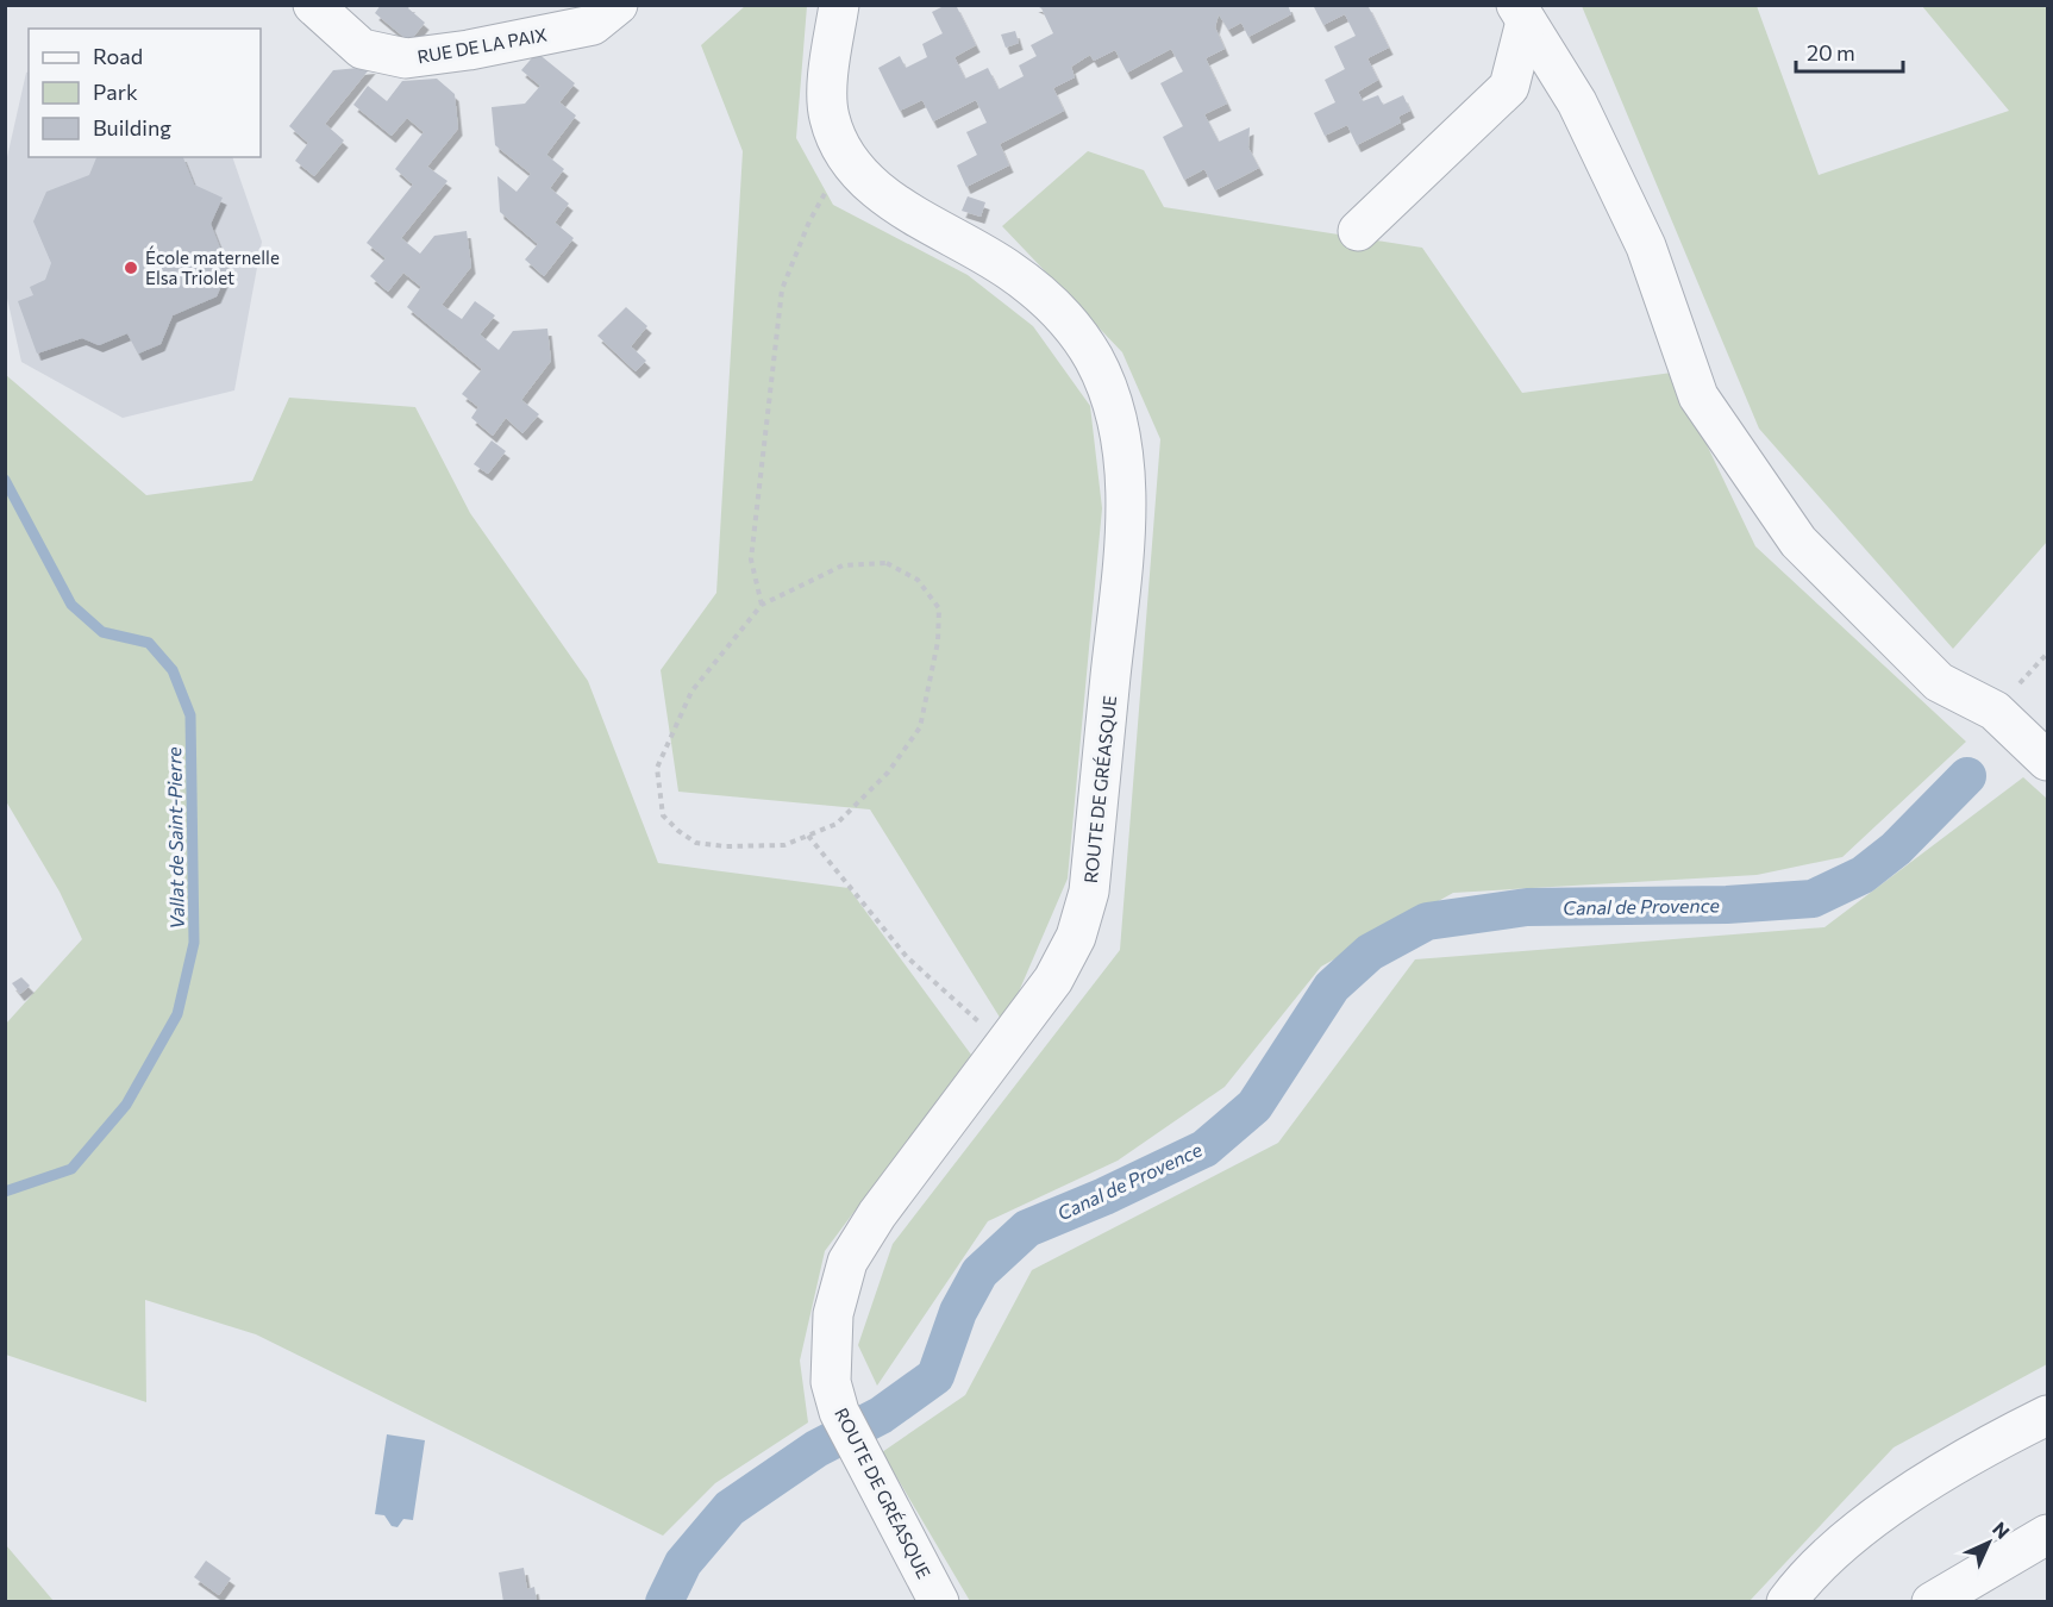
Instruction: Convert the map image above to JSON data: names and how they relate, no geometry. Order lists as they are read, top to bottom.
{
  "streets": {
    "street": ["RUE DE LA PAIX", "ROUTE DE GRÉASQUE"]
  },
  "water": ["Vallat de Saint-Pierre", "Canal de Provence"],
  "places": ["École maternelle Elsa Triolet"],
  "legend": ["Road", "Park", "Building"],
  "scale_bar": "20 m",
  "north": "top right"
}
